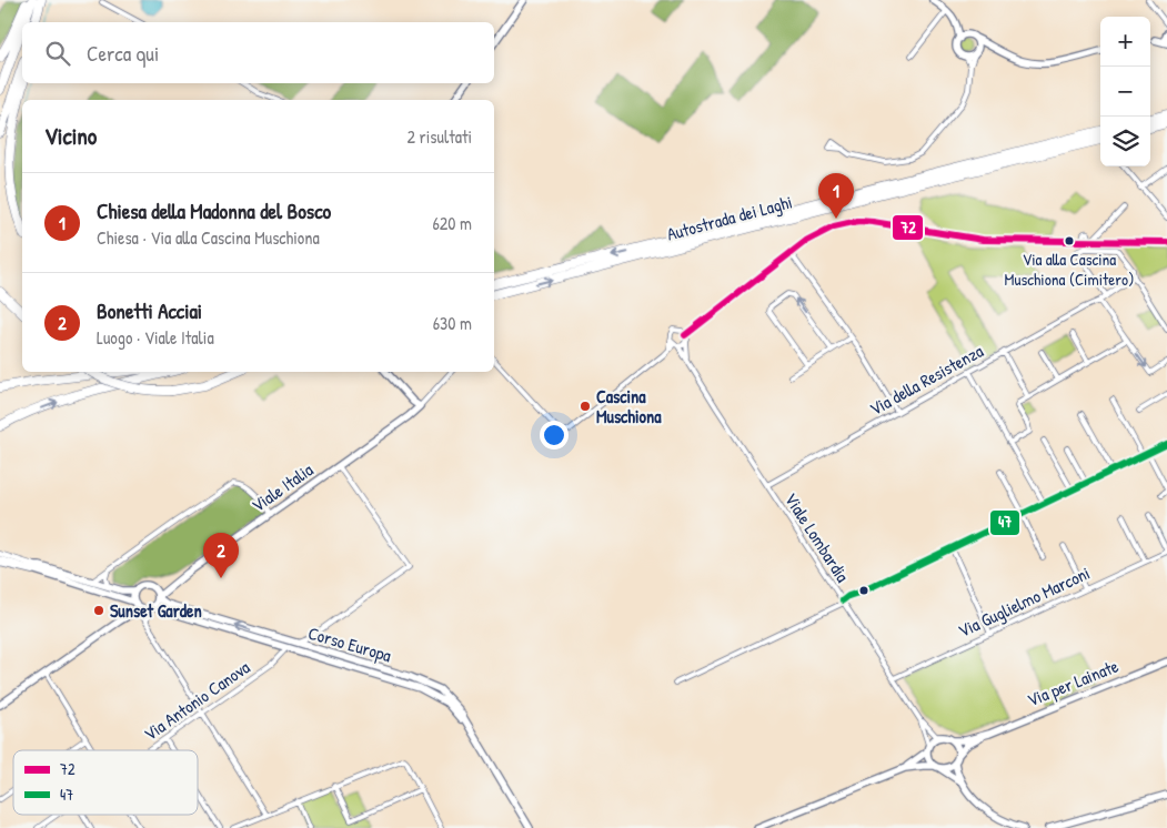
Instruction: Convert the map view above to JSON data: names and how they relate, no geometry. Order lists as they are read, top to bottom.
{
  "streets": {
    "highway": ["Autostrada dei Laghi"],
    "main road": ["Viale Italia", "Corso Europa", "Via per Lainate"],
    "street": [
      "Via della Resistenza",
      "Viale Lombardia",
      "Via Guglielmo Marconi",
      "Via Antonio Canova"
    ]
  },
  "crossings": [
    ["Via della Resistenza", "Viale Lombardia"],
    ["Viale Italia", "Corso Europa"],
    ["Viale Lombardia", "Via Guglielmo Marconi"],
    ["Viale Lombardia", "Via per Lainate"],
    ["Corso Europa", "Via Antonio Canova"]
  ],
  "places": ["Via alla Cascina Muschiona (Cimitero)", "Cascina Muschiona", "Sunset Garden"],
  "lines": ["transit line 72", "transit line 47"],
  "legend": ["72", "47"],
  "page": {
    "map_buttons": ["+", "−"],
    "search": "Cerca qui",
    "heading": ["Vicino", "2 risultati"],
    "list": [
      {
        "mark": "1",
        "name": "Chiesa della Madonna del Bosco",
        "note": "Chiesa · Via alla Cascina Muschiona",
        "value": "620 m"
      },
      {
        "mark": "2",
        "name": "Bonetti Acciai",
        "note": "Luogo · Viale Italia",
        "value": "630 m"
      }
    ],
    "pins": ["1", "2"]
  }
}
